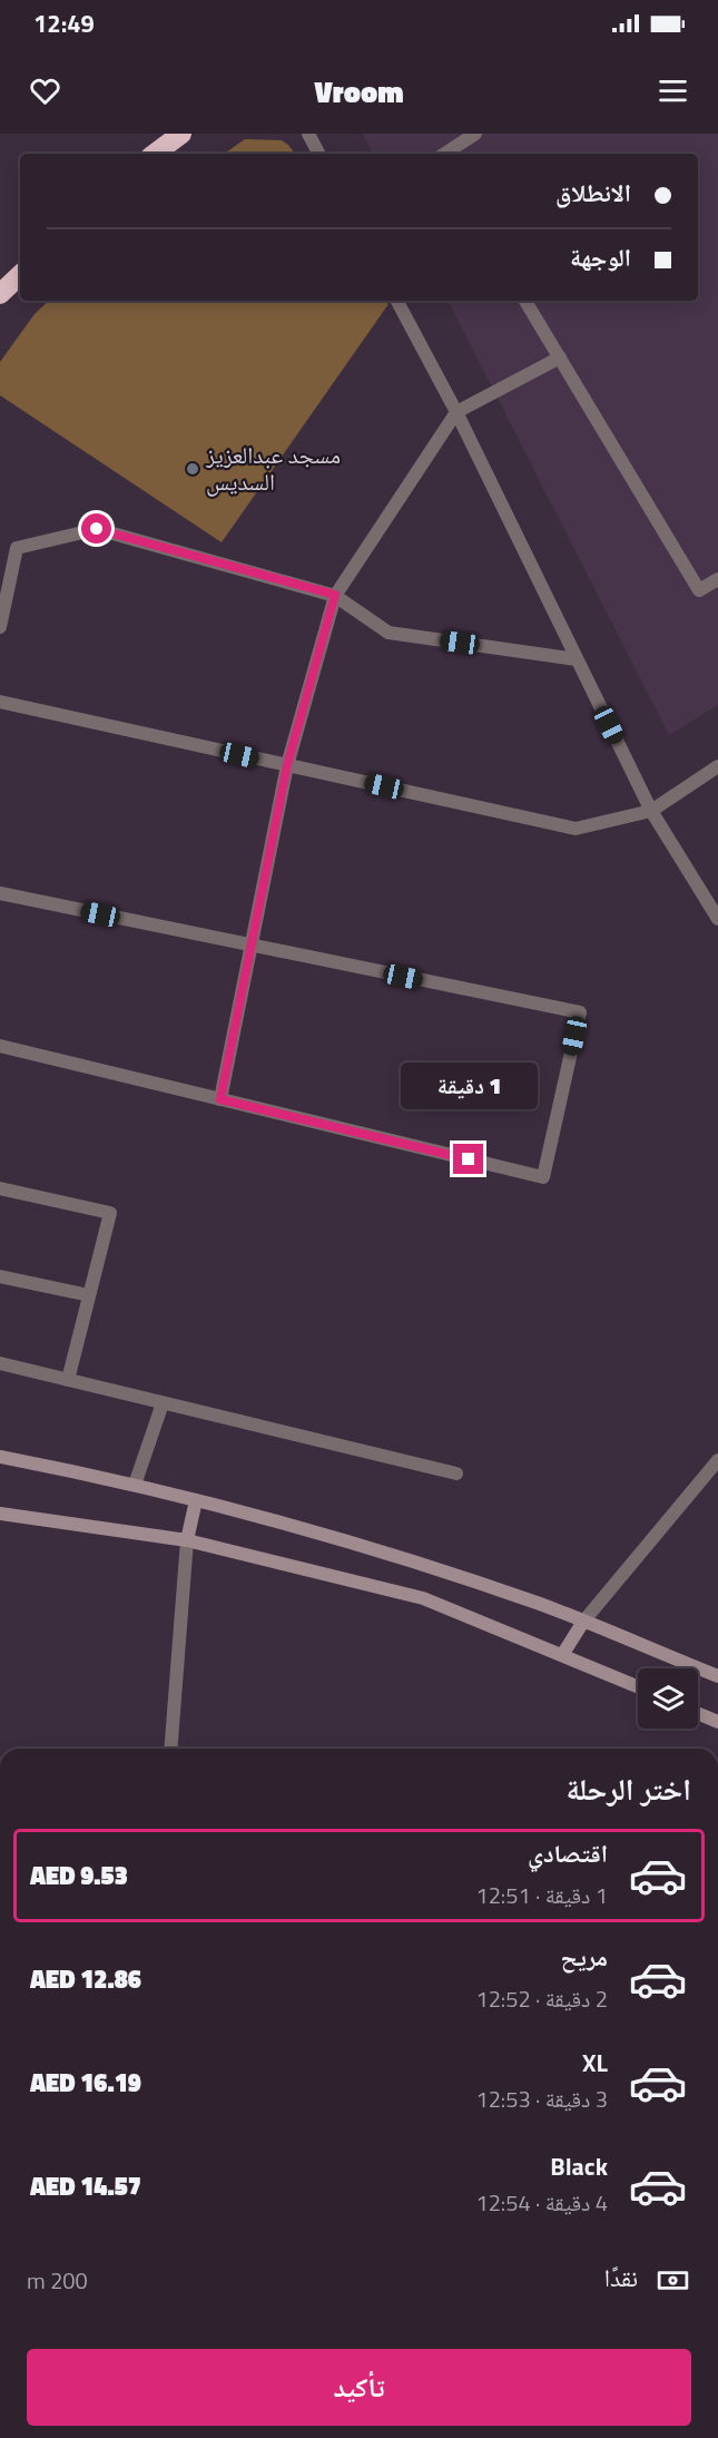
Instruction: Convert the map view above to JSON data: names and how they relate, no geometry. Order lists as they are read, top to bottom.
{
  "places": ["مسجد عبدالعزيز السديس"],
  "page": {
    "status": "12:49",
    "header": "Vroom",
    "banner": ["الانطلاق", "الوجهة"],
    "bubble": "1 دقيقة",
    "heading": "اختر الرحلة",
    "list": [
      {
        "name": "اقتصادي",
        "note": "1 دقيقة · 12:51",
        "value": "AED 9.53"
      },
      {
        "name": "مريح",
        "note": "2 دقيقة · 12:52",
        "value": "AED 12.86"
      },
      {
        "name": "XL",
        "note": "3 دقيقة · 12:53",
        "value": "AED 16.19"
      },
      {
        "name": "Black",
        "note": "4 دقيقة · 12:54",
        "value": "AED 14.57"
      }
    ],
    "pay": ["نقدًا", "200 m"],
    "buttons": "تأكيد"
  }
}
